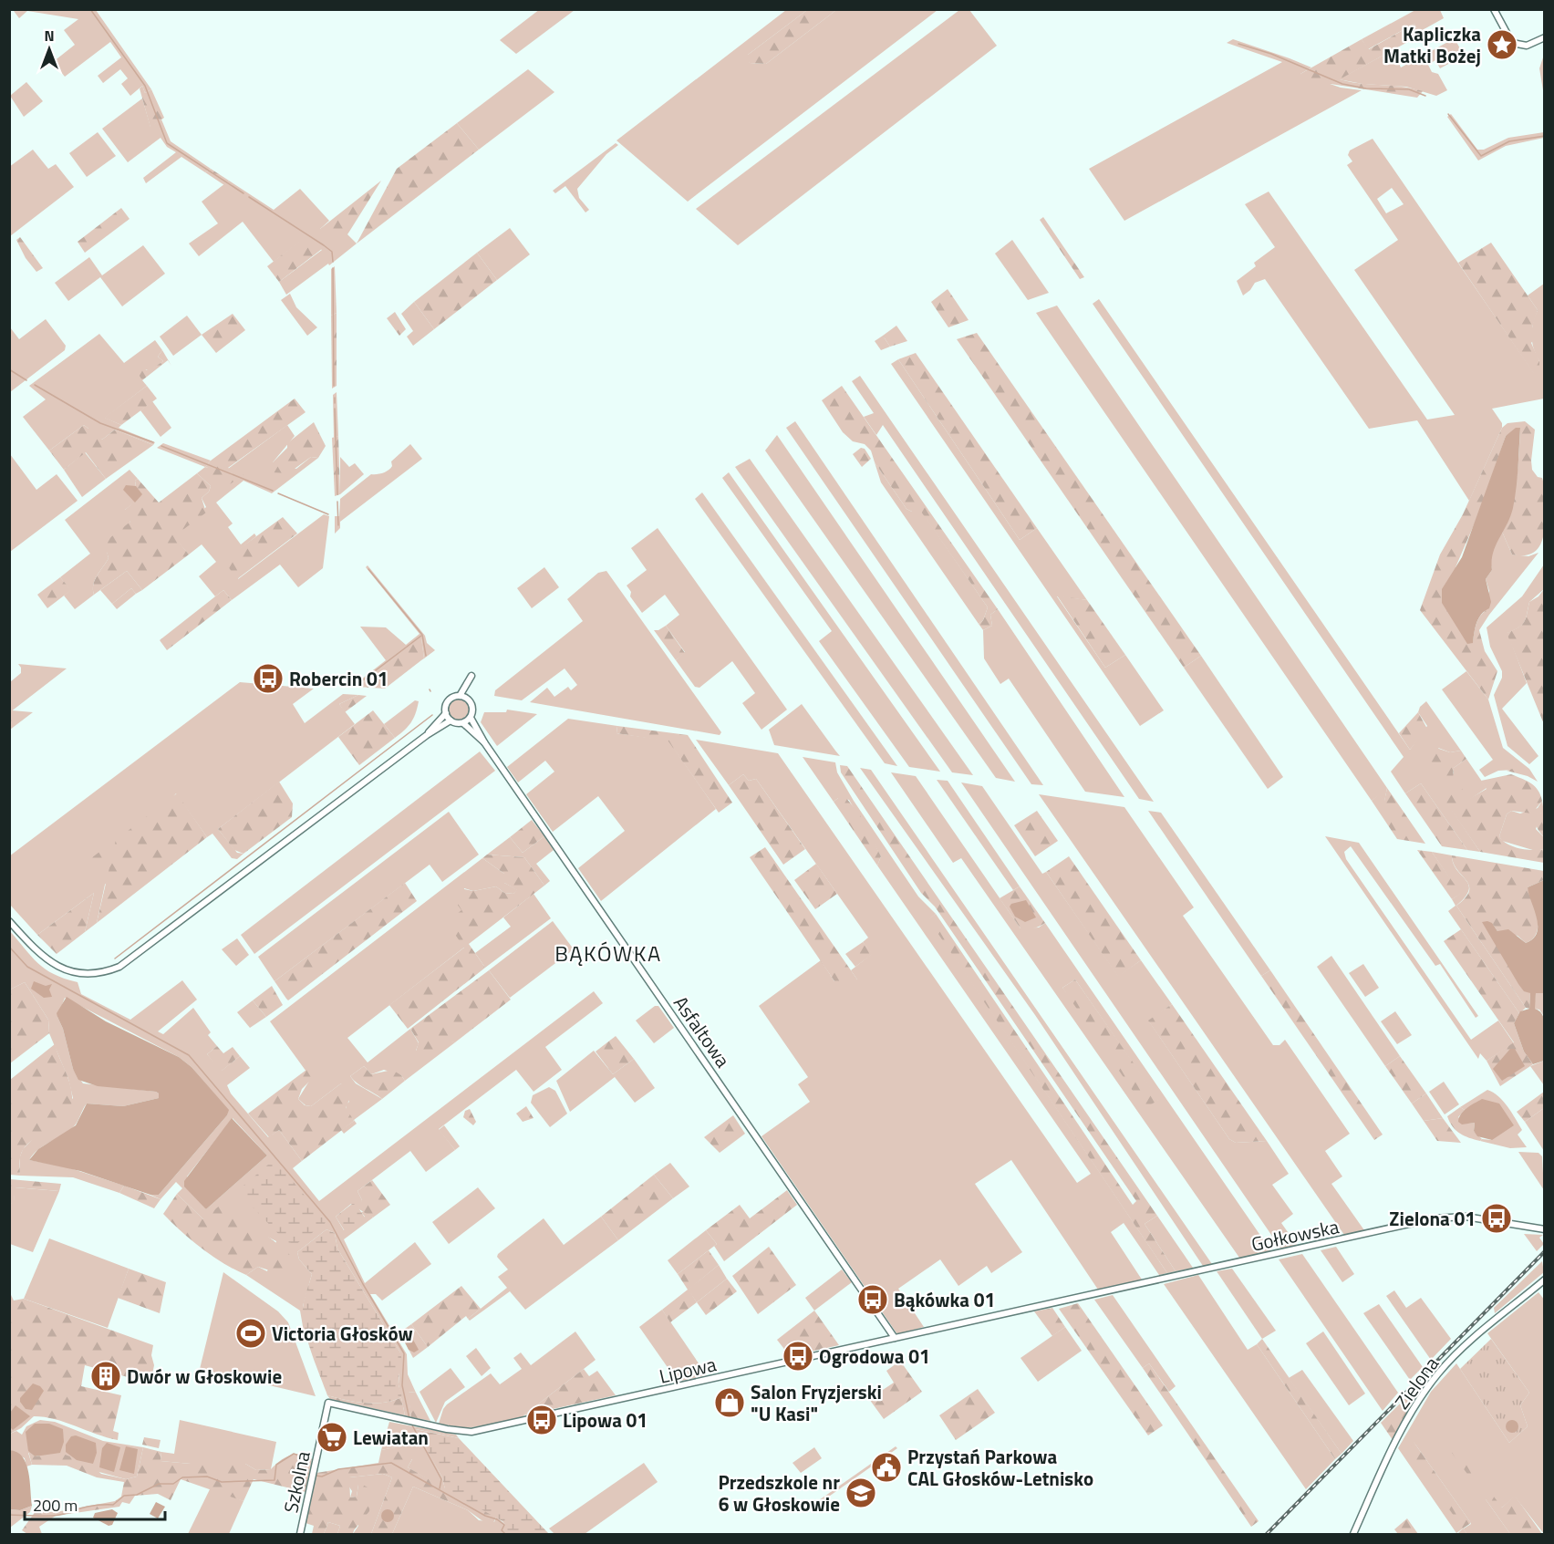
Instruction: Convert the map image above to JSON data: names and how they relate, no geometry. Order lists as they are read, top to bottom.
{
  "streets": {
    "street": [
      "Asfaltowa",
      "Gołkowska",
      "Lipowa",
      "Zielona",
      "Szkolna"
    ]
  },
  "crossings": [
    ["Asfaltowa", "Lipowa"],
    ["Gołkowska", "Lipowa"],
    ["Lipowa", "Szkolna"]
  ],
  "districts": ["BĄKÓWKA"],
  "places": {
    "place": ["Kapliczka Matki Bożej"],
    "bus stop": [
      "Robercin 01",
      "Zielona 01",
      "Bąkówka 01",
      "Ogrodowa 01",
      "Lipowa 01"
    ],
    "sports": ["Victoria Głosków"],
    "building": ["Dwór w Głoskowie"],
    "shop": ["Salon Fryzjerski \"U Kasi\""],
    "supermarket": ["Lewiatan"],
    "public building": ["Przystań Parkowa CAL Głosków-Letnisko"],
    "school or university": ["Przedszkole nr 6 w Głoskowie"]
  },
  "scale_bar": "200 m",
  "north": "top"
}
